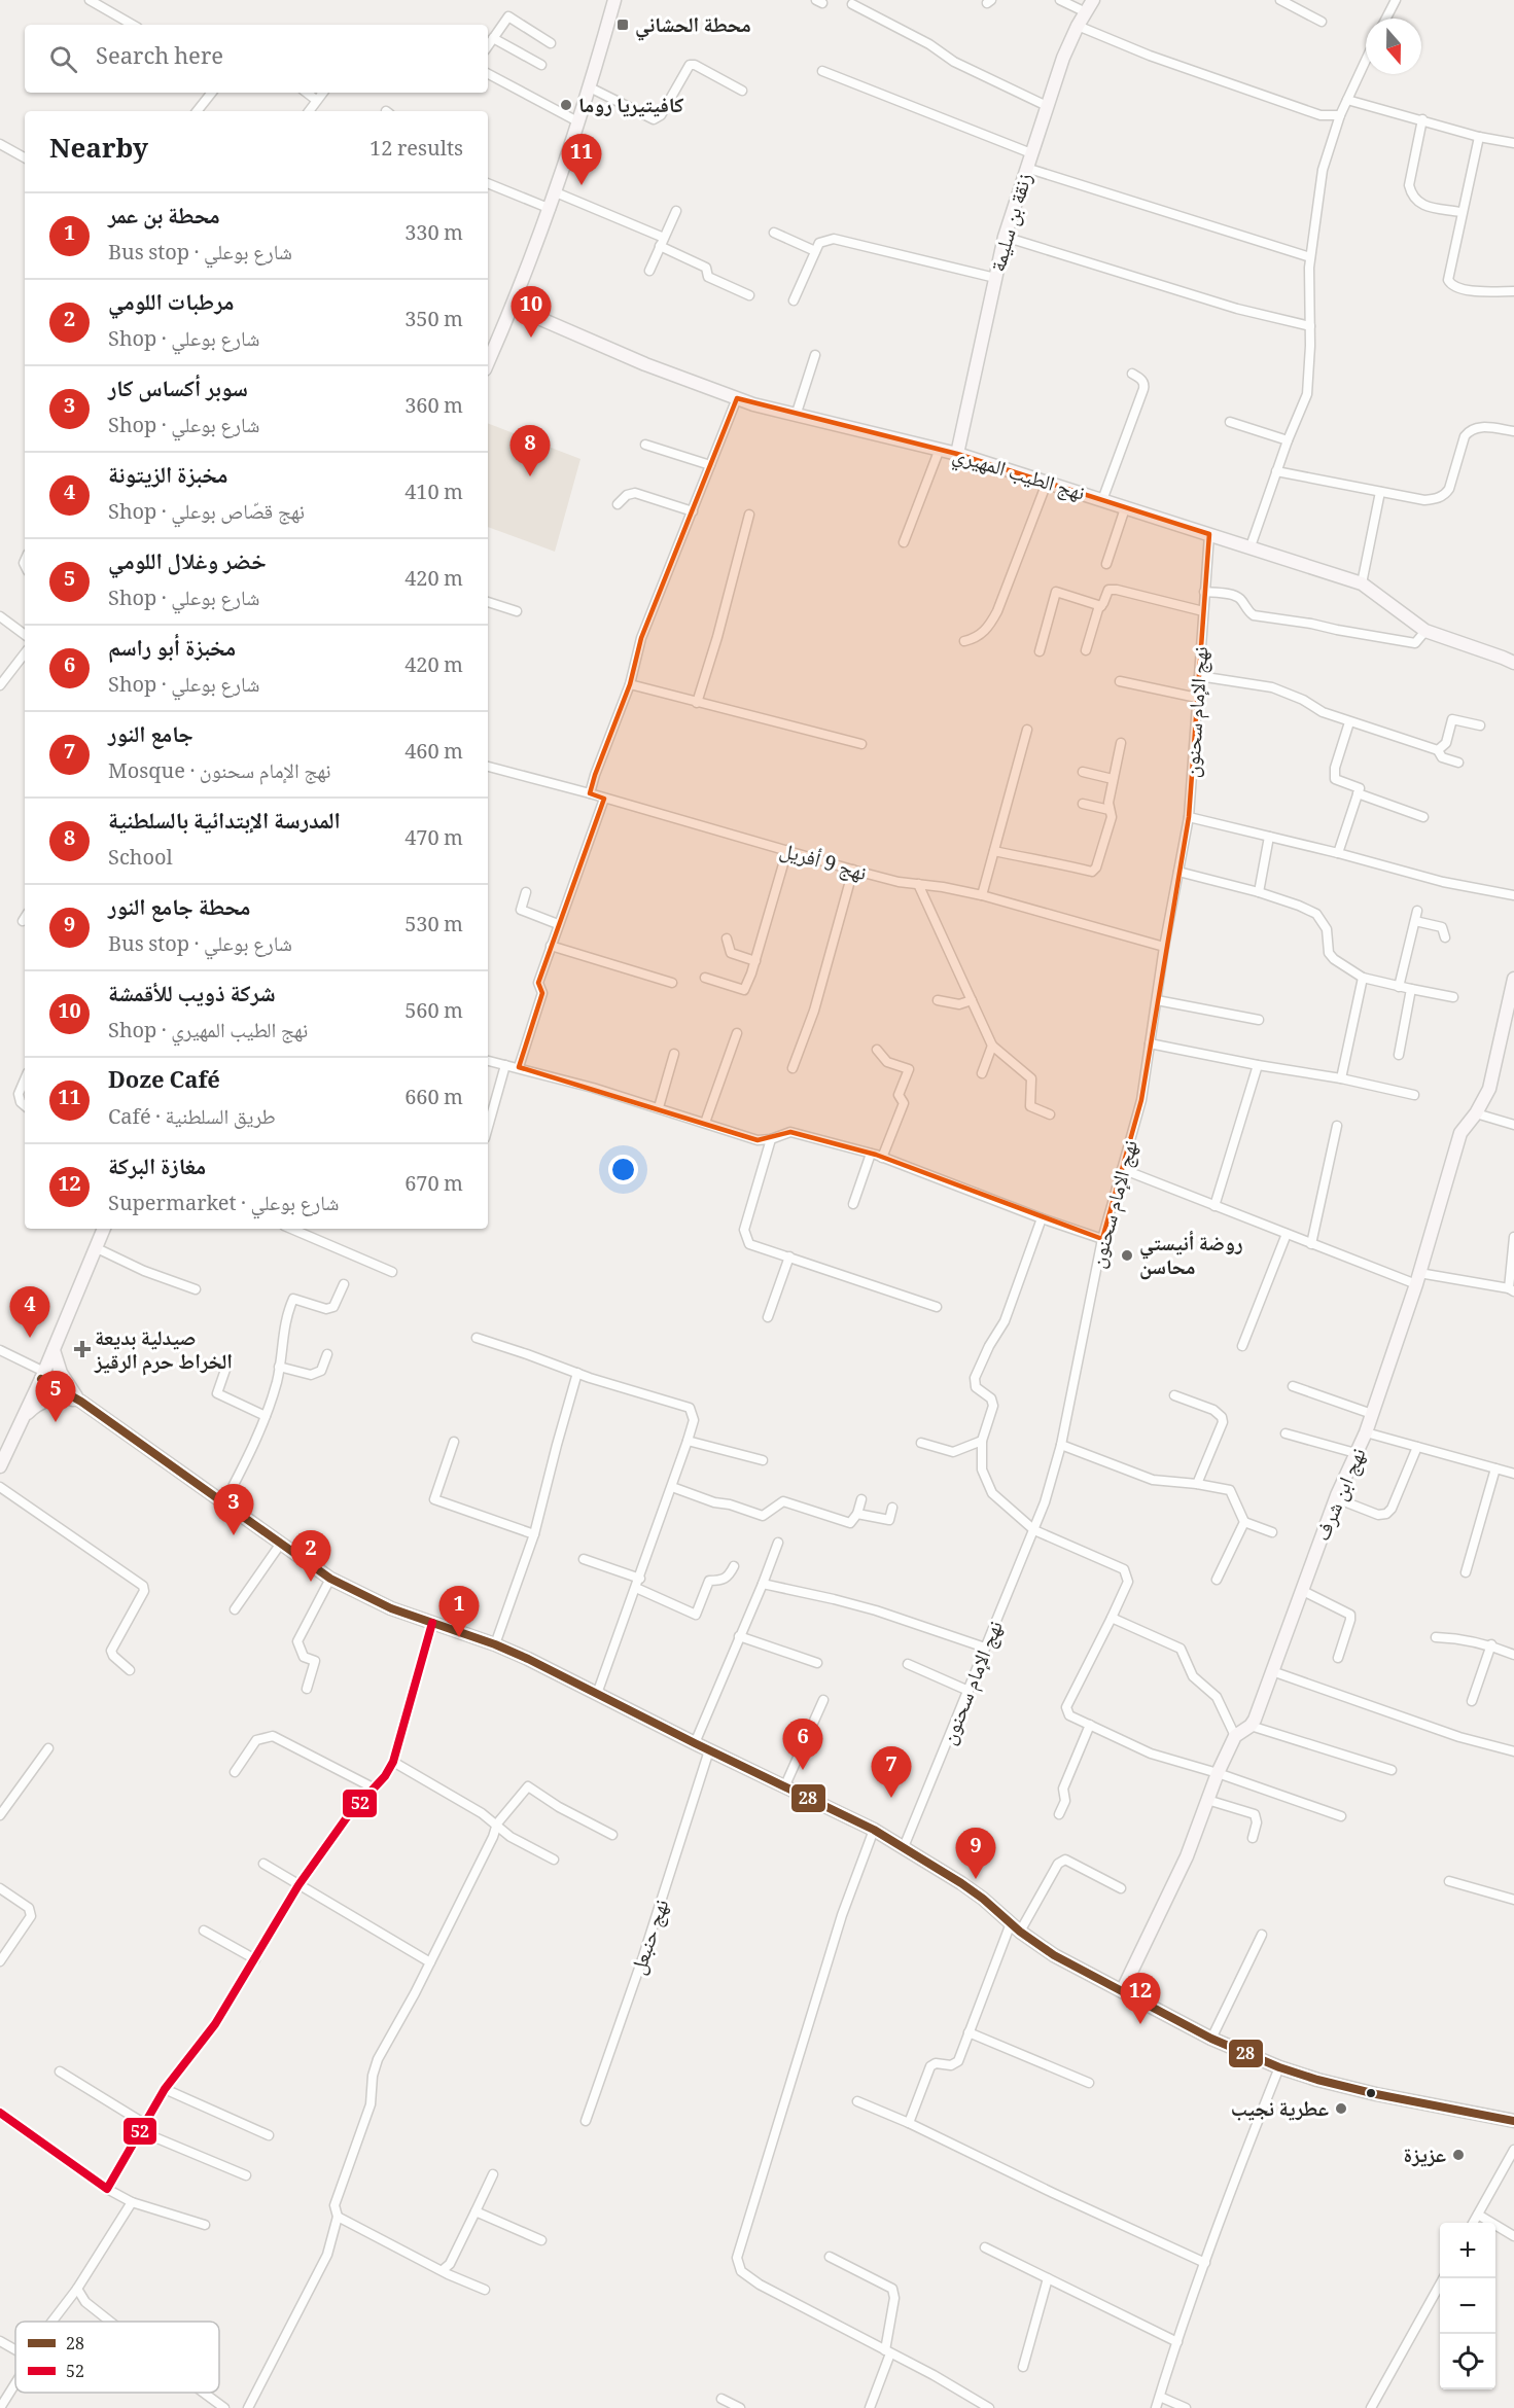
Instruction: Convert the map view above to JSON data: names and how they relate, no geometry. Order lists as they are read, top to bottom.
{
  "streets": {
    "street": [
      "زنقة بن سليمة",
      "نهج الطيب المهيري",
      "نهج الإمام سحنون",
      "نهج 9 أفريل",
      "نهج ابن شرف",
      "نهج حنبعل"
    ]
  },
  "crossings": [
    ["زنقة بن سليمة", "نهج الطيب المهيري"],
    ["نهج الطيب المهيري", "نهج الإمام سحنون"],
    ["نهج الإمام سحنون", "نهج 9 أفريل"]
  ],
  "places": {
    "transit": ["محطة الحشاني"],
    "other": [
      "كافيتيريا روما",
      "روضة أنيستي محاسن",
      "عطرية نجيب",
      "عزيزة"
    ],
    "health": ["صيدلية بديعة الخراط حرم الرقيز"]
  },
  "lines": ["transit line 28", "transit line 52"],
  "legend": ["28", "52"],
  "north": "bottom",
  "page": {
    "search": "Search here",
    "heading": ["Nearby", "12 results"],
    "pins": [
      "11",
      "10",
      "8",
      "4",
      "5",
      "3",
      "2",
      "1",
      "6",
      "7",
      "9",
      "12"
    ],
    "list": [
      {
        "mark": "1",
        "name": "محطة بن عمر",
        "note": "Bus stop · شارع بوعلي",
        "value": "330 m"
      },
      {
        "mark": "2",
        "name": "مرطبات اللومي",
        "note": "Shop · شارع بوعلي",
        "value": "350 m"
      },
      {
        "mark": "3",
        "name": "سوبر أكساس كار",
        "note": "Shop · شارع بوعلي",
        "value": "360 m"
      },
      {
        "mark": "4",
        "name": "مخبزة الزيتونة",
        "note": "Shop · نهج قصّاص بوعلي",
        "value": "410 m"
      },
      {
        "mark": "5",
        "name": "خضر وغلال اللومي",
        "note": "Shop · شارع بوعلي",
        "value": "420 m"
      },
      {
        "mark": "6",
        "name": "مخبزة أبو راسم",
        "note": "Shop · شارع بوعلي",
        "value": "420 m"
      },
      {
        "mark": "7",
        "name": "جامع النور",
        "note": "Mosque · نهج الإمام سحنون",
        "value": "460 m"
      },
      {
        "mark": "8",
        "name": "المدرسة الإبتدائية بالسلطنية",
        "note": "School",
        "value": "470 m"
      },
      {
        "mark": "9",
        "name": "محطة جامع النور",
        "note": "Bus stop · شارع بوعلي",
        "value": "530 m"
      },
      {
        "mark": "10",
        "name": "شركة ذويب للأقمشة",
        "note": "Shop · نهج الطيب المهيري",
        "value": "560 m"
      },
      {
        "mark": "11",
        "name": "Doze Café",
        "note": "Café · طريق السلطنية",
        "value": "660 m"
      },
      {
        "mark": "12",
        "name": "مغازة البركة",
        "note": "Supermarket · شارع بوعلي",
        "value": "670 m"
      }
    ],
    "map_buttons": ["+", "−"]
  }
}
